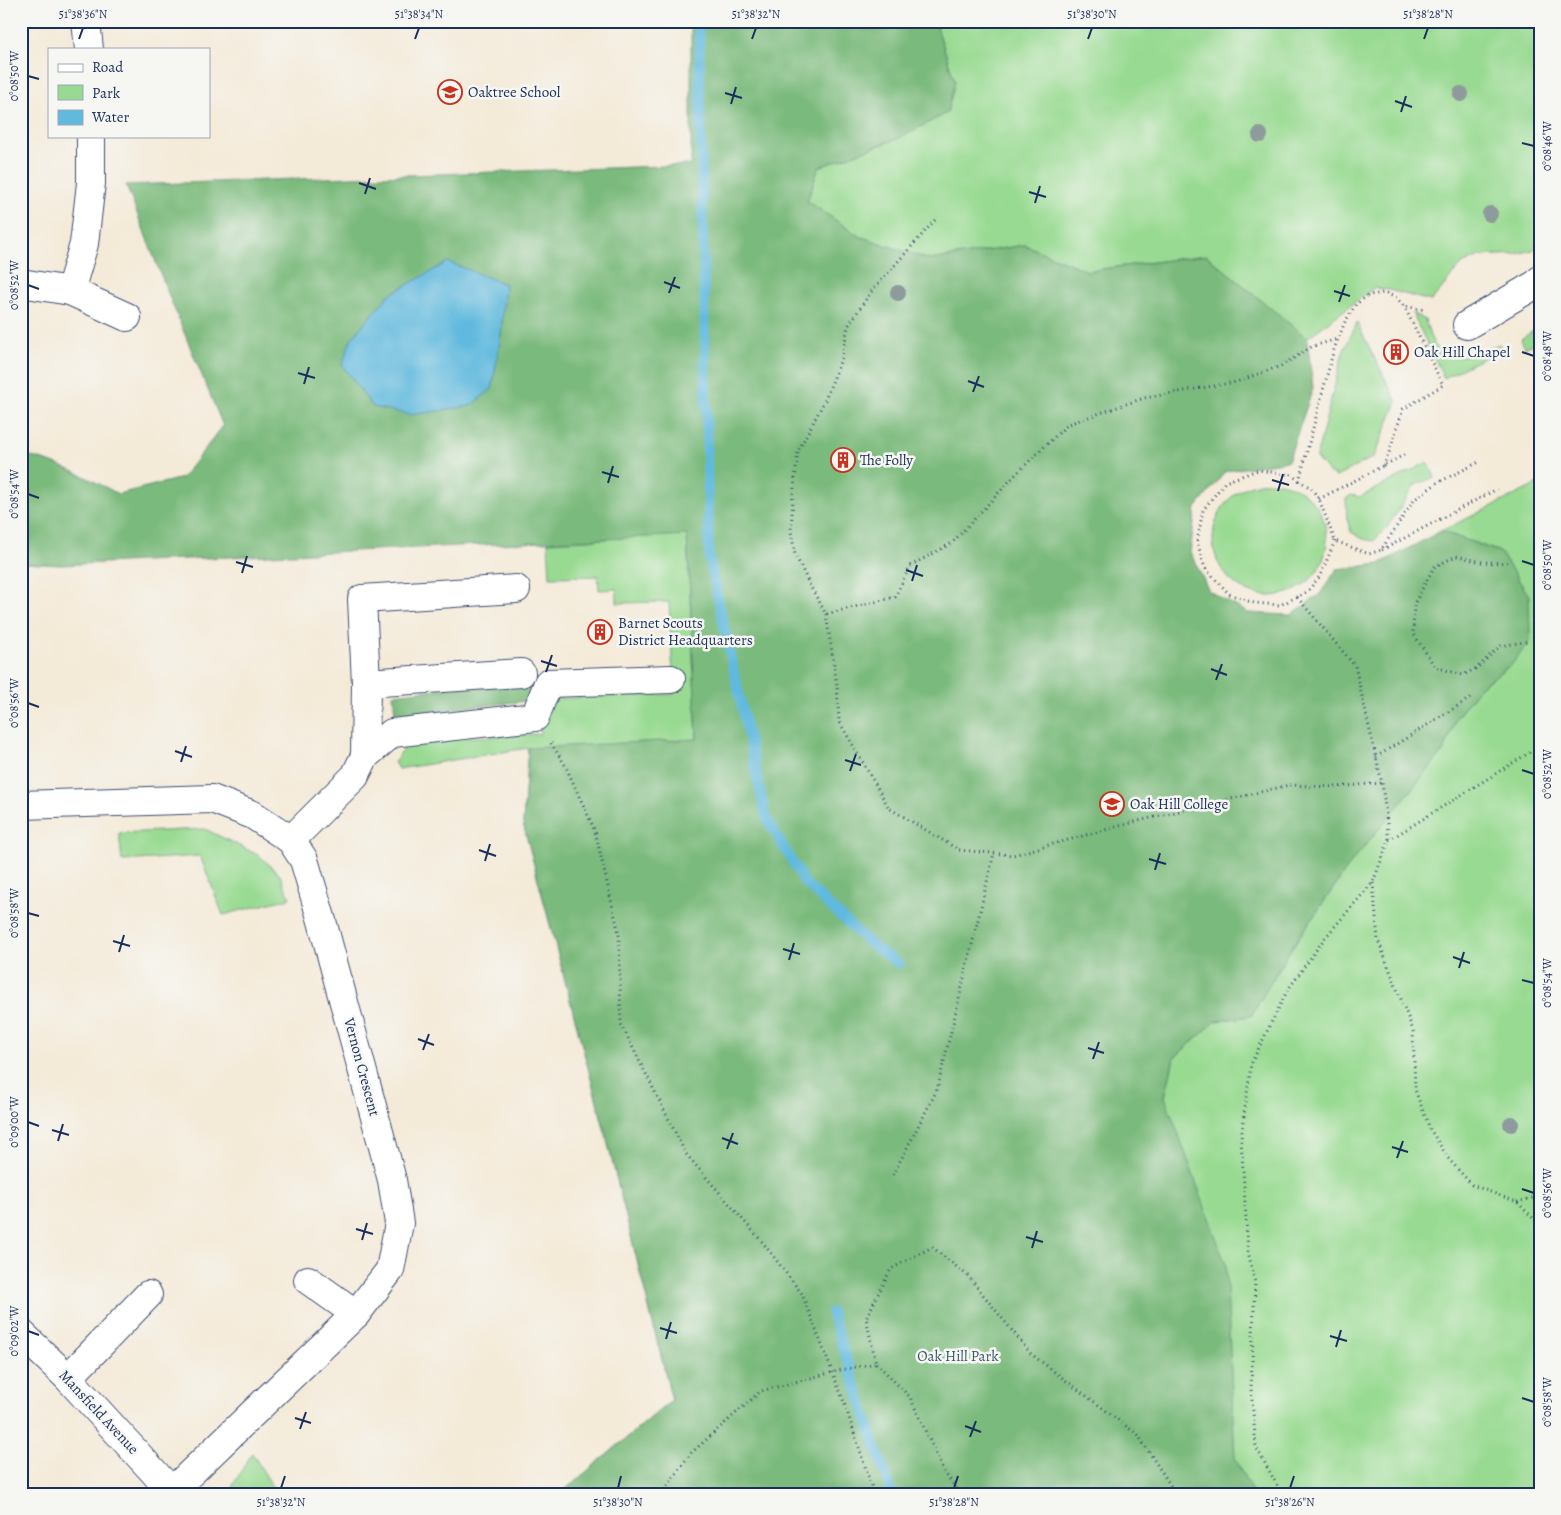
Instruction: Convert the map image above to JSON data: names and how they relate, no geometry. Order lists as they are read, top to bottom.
{
  "streets": {
    "street": ["Vernon Crescent", "Mansfield Avenue"]
  },
  "crossings": [
    ["Vernon Crescent", "Mansfield Avenue"]
  ],
  "parks": ["Oak Hill Park"],
  "places": {
    "school or university": ["Oaktree School", "Oak Hill College"],
    "building": ["Oak Hill Chapel", "The Folly", "Barnet Scouts District Headquarters"]
  },
  "legend": ["Road", "Park", "Water"],
  "coordinates": [
    "51°38'36\"N",
    "51°38'34\"N",
    "51°38'32\"N",
    "51°38'30\"N",
    "51°38'28\"N",
    "0°08'50\"W",
    "0°08'46\"W",
    "0°08'52\"W",
    "0°08'48\"W",
    "0°08'54\"W",
    "0°08'56\"W",
    "0°08'58\"W",
    "0°09'00\"W",
    "0°09'02\"W",
    "51°38'26\"N"
  ]
}
